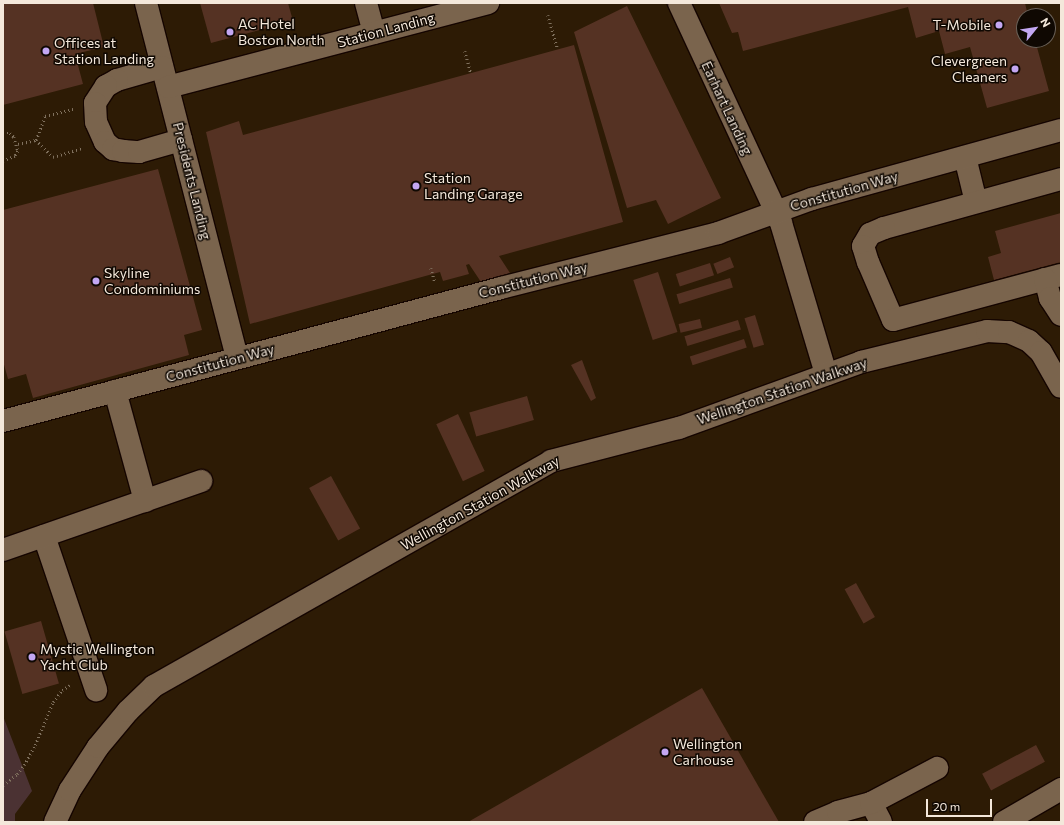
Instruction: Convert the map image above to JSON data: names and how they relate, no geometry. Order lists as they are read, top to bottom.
{
  "streets": {
    "street": [
      "Station Landing",
      "Earhart Landing",
      "Presidents Landing",
      "Constitution Way",
      "Wellington Station Walkway"
    ]
  },
  "crossings": [
    ["Station Landing", "Presidents Landing"],
    ["Earhart Landing", "Constitution Way"],
    ["Earhart Landing", "Wellington Station Walkway"],
    ["Presidents Landing", "Constitution Way"]
  ],
  "places": [
    "T-Mobile",
    "AC Hotel Boston North",
    "Offices at Station Landing",
    "Clevergreen Cleaners",
    "Station Landing Garage",
    "Skyline Condominiums",
    "Mystic Wellington Yacht Club",
    "Wellington Carhouse"
  ],
  "scale_bar": "20 m",
  "north": "top right"
}
